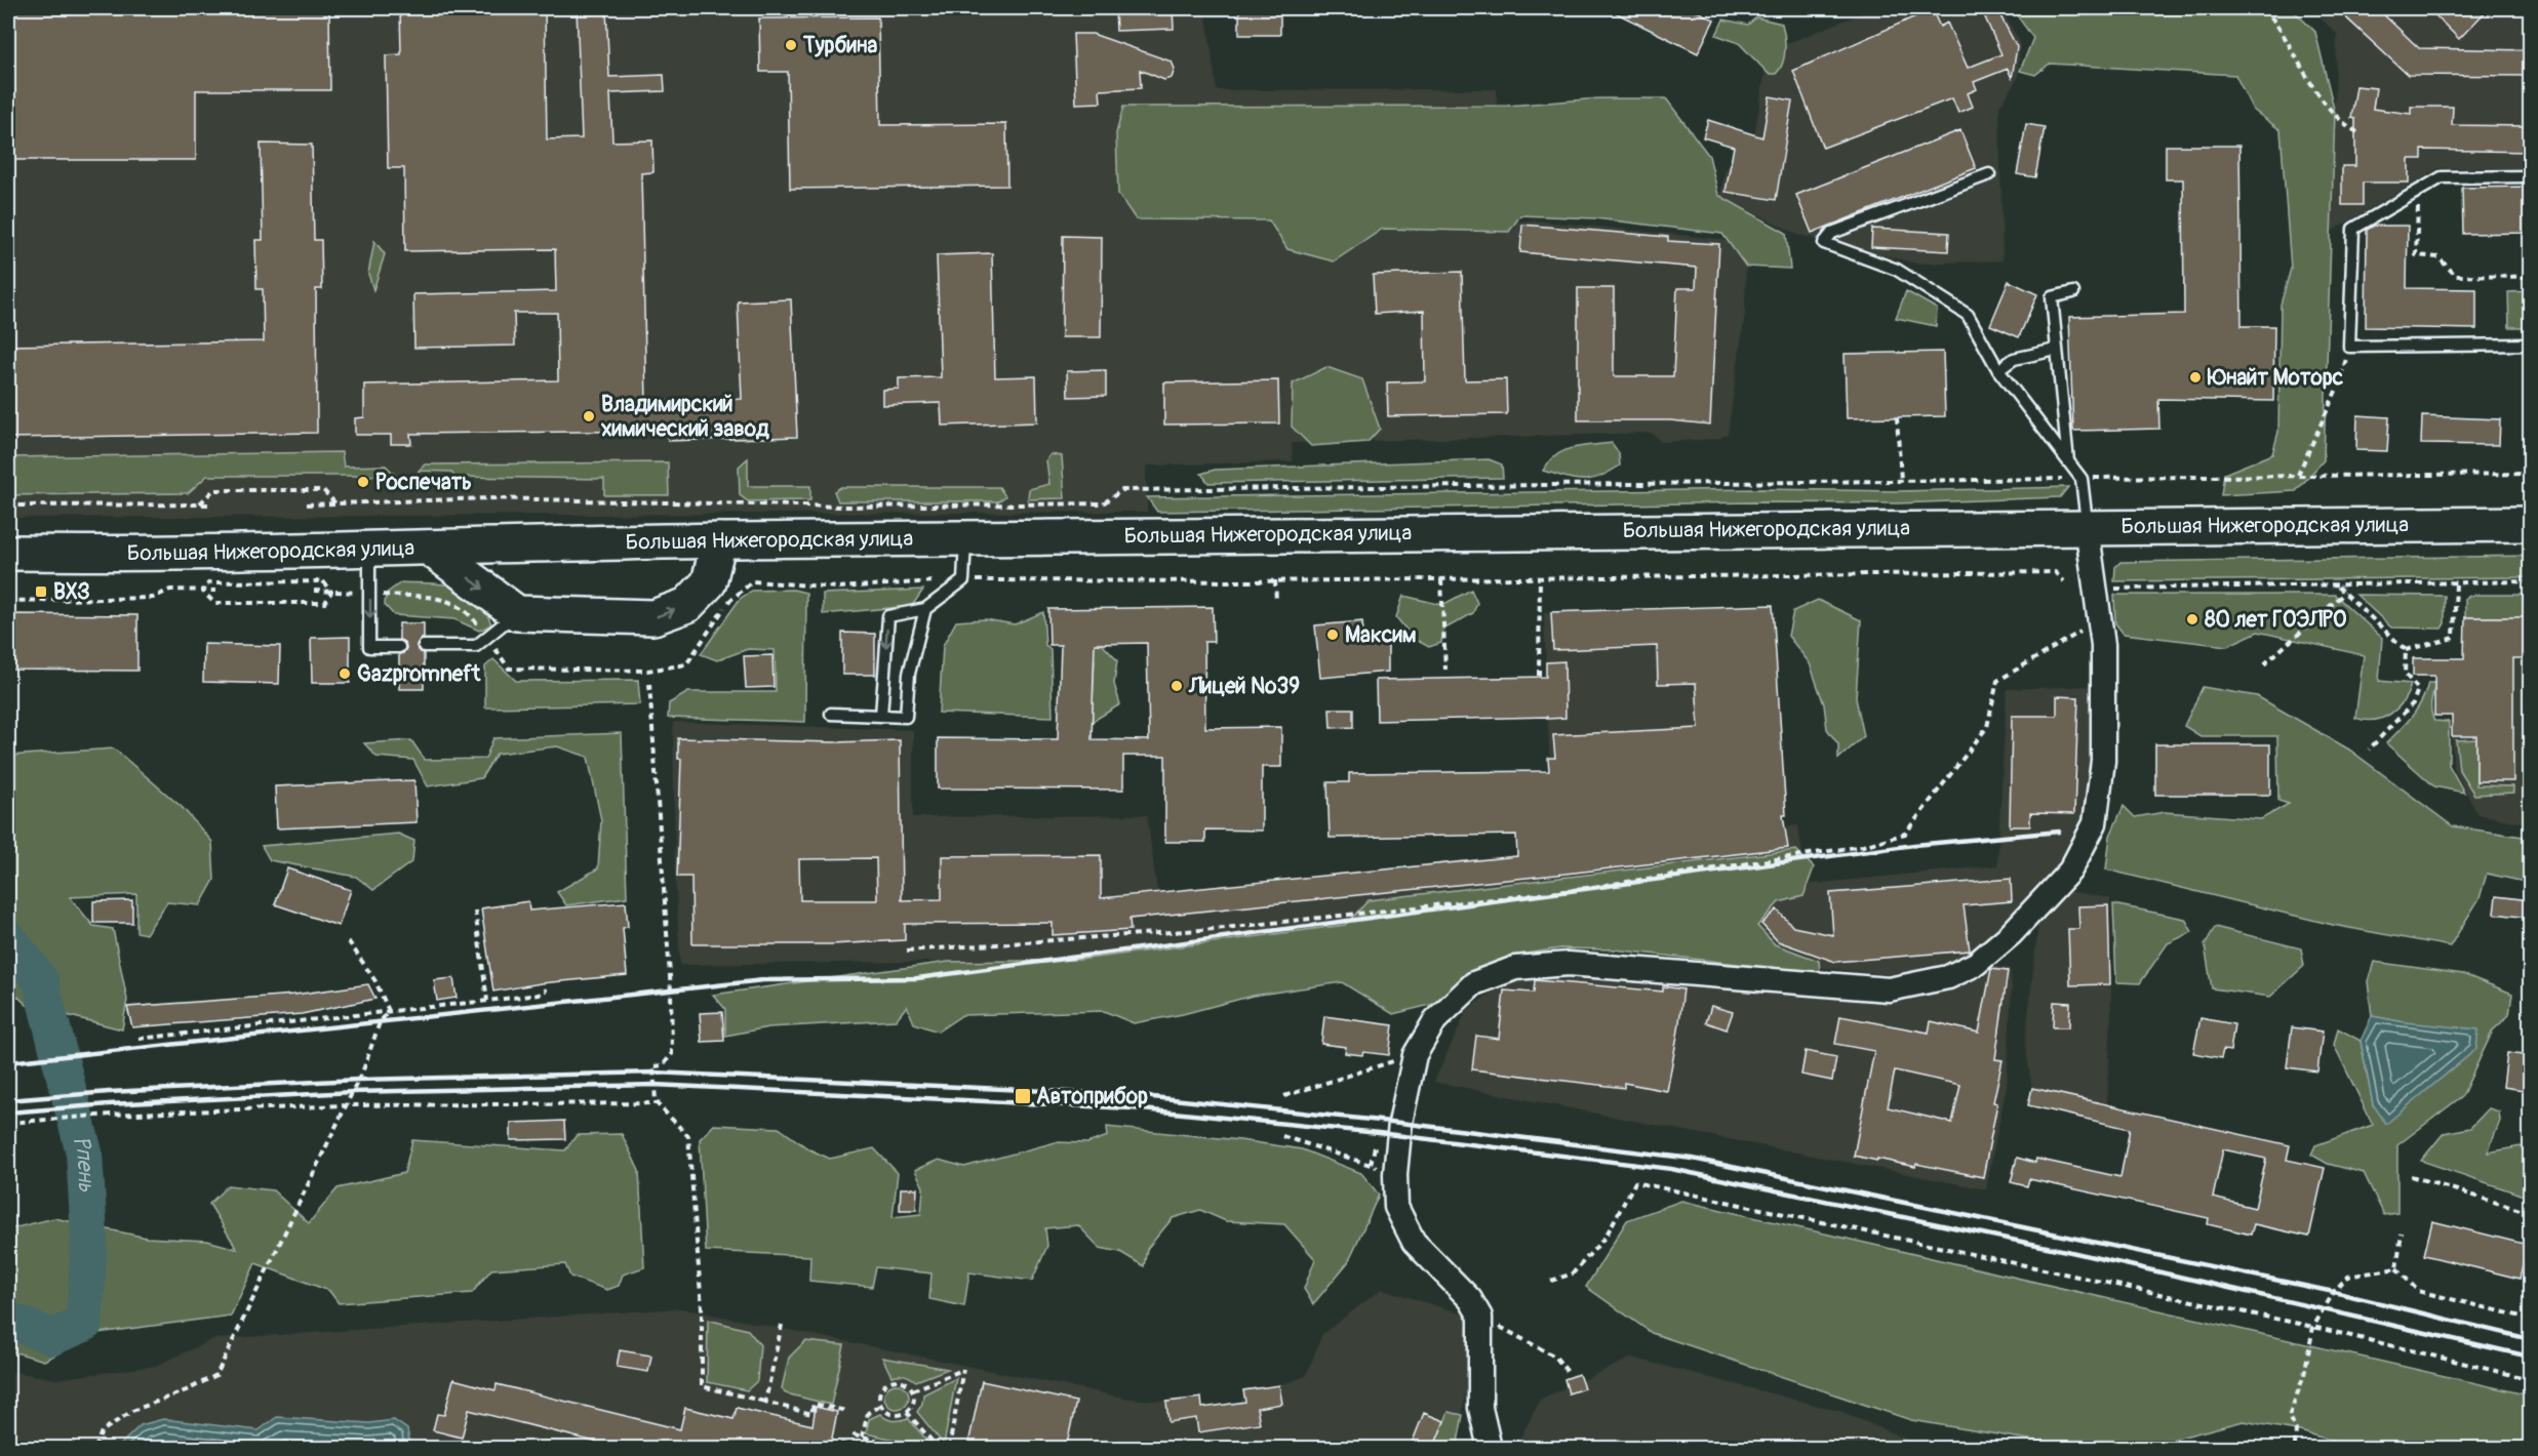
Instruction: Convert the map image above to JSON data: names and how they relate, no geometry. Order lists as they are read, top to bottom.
{
  "streets": {
    "main road": ["Большая Нижегородская улица"]
  },
  "water": ["Рпень"],
  "places": {
    "other": [
      "Турбина",
      "Юнайт Моторс",
      "Владимирский химический завод",
      "Роспечать",
      "80 лет ГОЭЛРО",
      "Максим",
      "Gazpromneft",
      "Лицей №39"
    ],
    "transit": ["ВХЗ", "Автоприбор"]
  }
}
